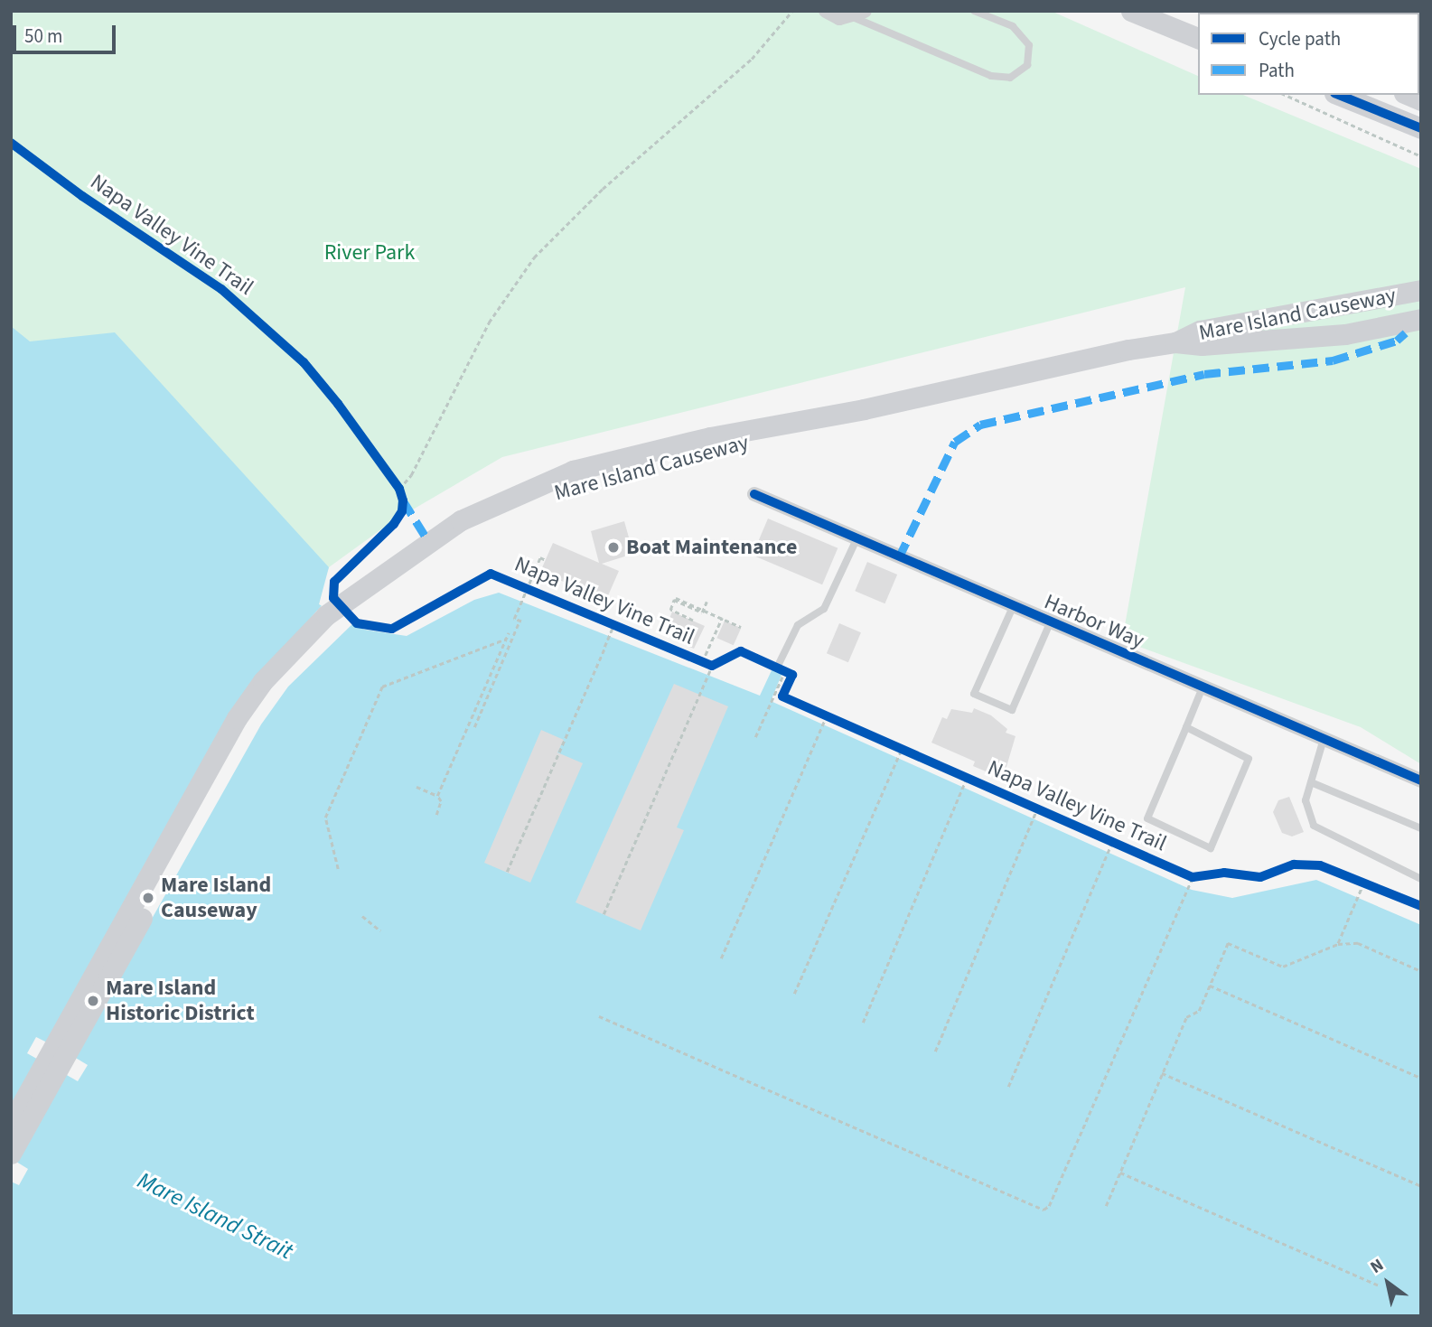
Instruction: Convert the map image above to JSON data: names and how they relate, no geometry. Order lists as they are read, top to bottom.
{
  "streets": {
    "main road": ["Mare Island Causeway"],
    "street": ["Harbor Way"],
    "cycle path": ["Napa Valley Vine Trail"]
  },
  "water": ["Mare Island Strait"],
  "parks": ["River Park"],
  "places": ["Boat Maintenance", "Mare Island Causeway", "Mare Island Historic District"],
  "legend": ["Cycle path", "Path"],
  "scale_bar": "50 m",
  "north": "top left"
}
